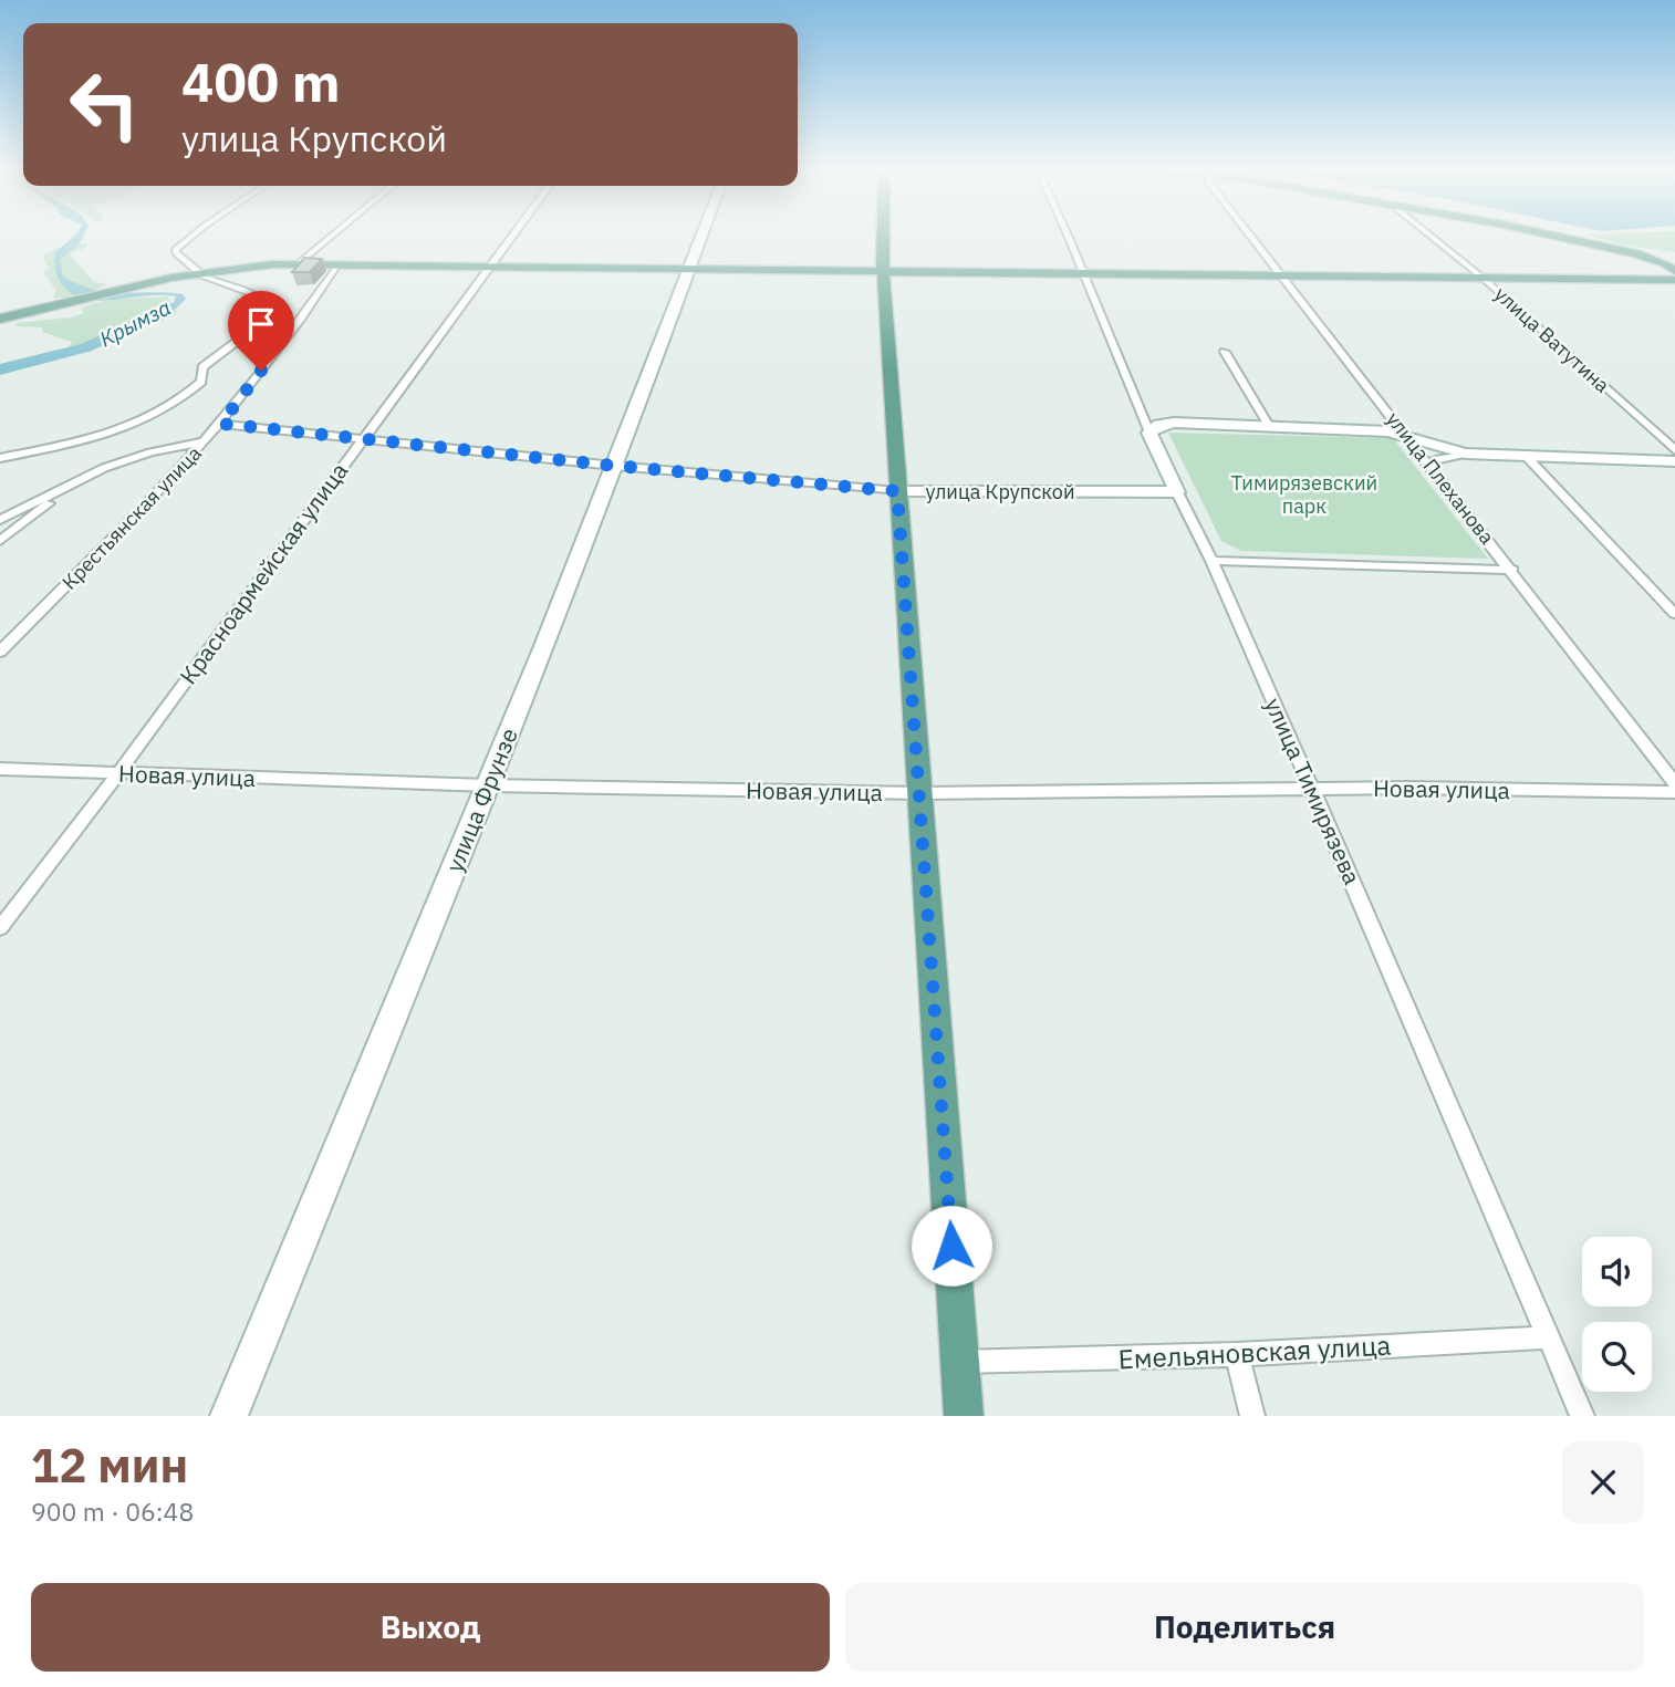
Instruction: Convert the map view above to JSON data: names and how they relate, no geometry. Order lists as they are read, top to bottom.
{
  "streets": {
    "street": [
      "улица Ватутина",
      "улица Плеханова",
      "улица Крупской",
      "Крестьянская улица",
      "Красноармейская улица",
      "Новая улица",
      "улица Тимирязева",
      "улица Фрунзе",
      "Емельяновская улица"
    ]
  },
  "crossings": [
    ["улица Крупской", "Крестьянская улица"],
    ["улица Крупской", "Красноармейская улица"],
    ["улица Крупской", "улица Тимирязева"],
    ["улица Крупской", "улица Фрунзе"],
    ["Красноармейская улица", "Новая улица"],
    ["Новая улица", "улица Тимирязева"],
    ["Новая улица", "улица Фрунзе"],
    ["улица Тимирязева", "Емельяновская улица"]
  ],
  "water": ["Крымза"],
  "parks": ["Тимирязевский парк"],
  "page": {
    "turn": ["400 m", "улица Крупской"],
    "heading": ["12 мин", "900 m · 06:48"],
    "buttons": ["Выход", "Поделиться"]
  }
}
